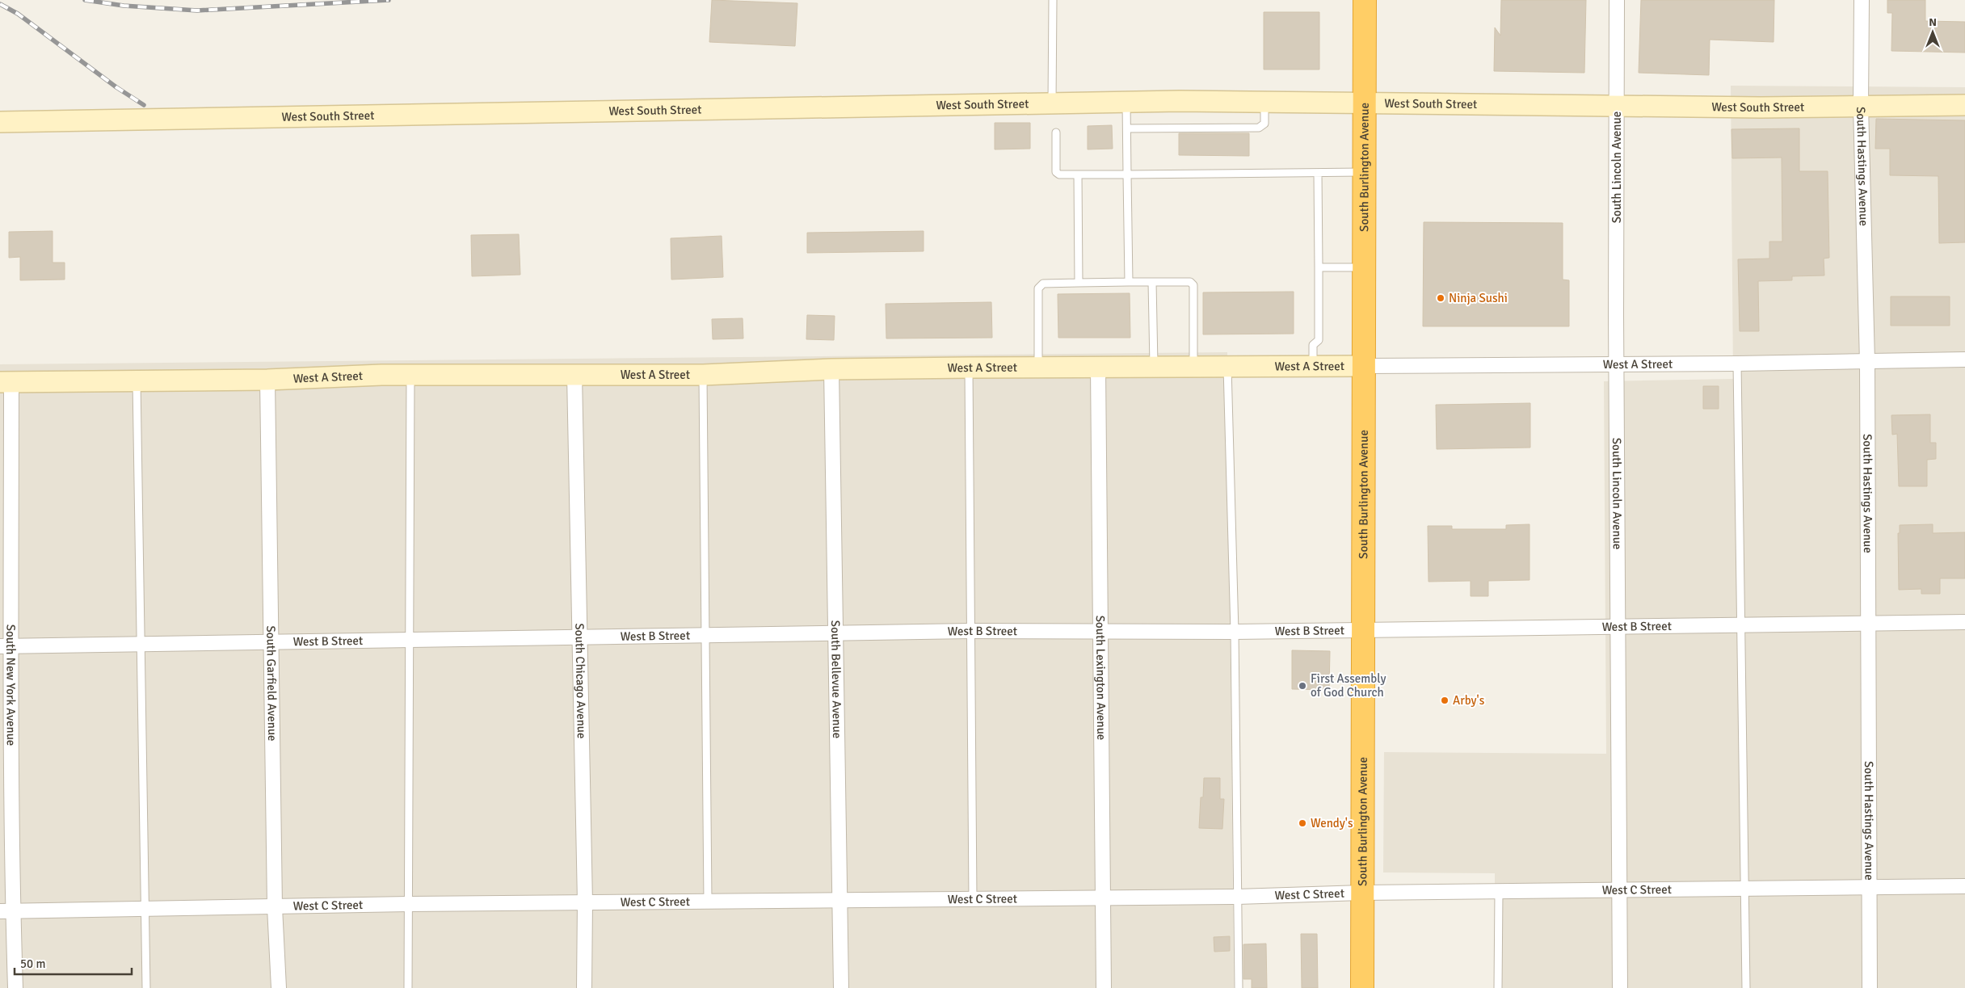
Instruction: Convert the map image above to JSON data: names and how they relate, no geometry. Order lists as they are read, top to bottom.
{
  "streets": {
    "highway": ["South Burlington Avenue"],
    "street": [
      "West South Street",
      "South Lincoln Avenue",
      "South Hastings Avenue",
      "West A Street",
      "West B Street",
      "South Lexington Avenue",
      "South Bellevue Avenue",
      "South Chicago Avenue",
      "South Garfield Avenue",
      "South New York Avenue",
      "West C Street"
    ]
  },
  "crossings": [
    ["West South Street", "South Burlington Avenue"],
    ["West South Street", "South Lincoln Avenue"],
    ["West South Street", "South Hastings Avenue"],
    ["South Burlington Avenue", "West A Street"],
    ["South Burlington Avenue", "West B Street"],
    ["South Burlington Avenue", "West C Street"],
    ["South Lincoln Avenue", "West A Street"],
    ["South Lincoln Avenue", "West B Street"],
    ["South Lincoln Avenue", "West C Street"],
    ["South Hastings Avenue", "West A Street"],
    ["South Hastings Avenue", "West B Street"],
    ["South Hastings Avenue", "West C Street"],
    ["West A Street", "South Lexington Avenue"],
    ["West A Street", "South Bellevue Avenue"],
    ["West A Street", "South Chicago Avenue"],
    ["West A Street", "South Garfield Avenue"],
    ["West A Street", "South New York Avenue"],
    ["West B Street", "South Lexington Avenue"],
    ["West B Street", "South Bellevue Avenue"],
    ["West B Street", "South Chicago Avenue"],
    ["West B Street", "South Garfield Avenue"],
    ["West B Street", "South New York Avenue"],
    ["South Lexington Avenue", "West C Street"],
    ["South Bellevue Avenue", "West C Street"],
    ["South Chicago Avenue", "West C Street"],
    ["South Garfield Avenue", "West C Street"],
    ["South New York Avenue", "West C Street"]
  ],
  "places": [
    "Ninja Sushi",
    "First Assembly of God Church",
    "Arby's",
    "Wendy's"
  ],
  "scale_bar": "50 m",
  "north": "top"
}
